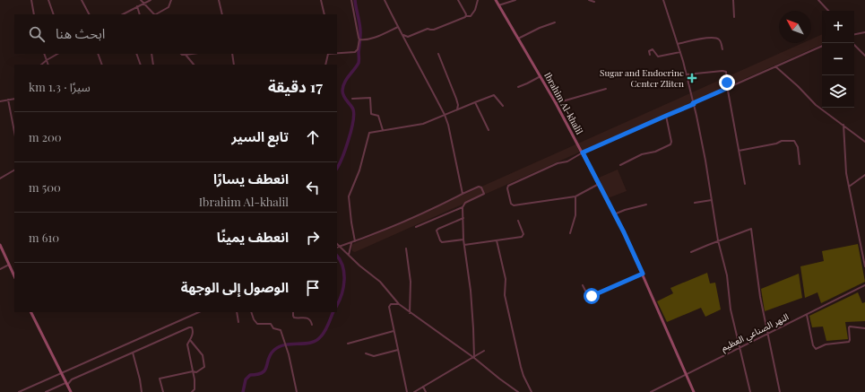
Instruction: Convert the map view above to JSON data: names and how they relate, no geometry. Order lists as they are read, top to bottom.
{
  "streets": {
    "street": ["Ibrahim Al-khalil", "النهر الصناعي العظيم"]
  },
  "crossings": [
    ["Ibrahim Al-khalil", "النهر الصناعي العظيم"]
  ],
  "places": {
    "health": ["Sugar and Endocrine Center Zliten"]
  },
  "north": "top left",
  "page": {
    "map_buttons": ["+", "−"],
    "search": "ابحث هنا",
    "heading": ["17 دقيقة", "سيرًا · 1.3 km"],
    "list": [
      ["تابع السير", "200 m"],
      ["انعطف يسارًا", "Ibrahim Al-khalil", "500 m"],
      ["انعطف يمينًا", "610 m"],
      "الوصول إلى الوجهة"
    ]
  }
}
